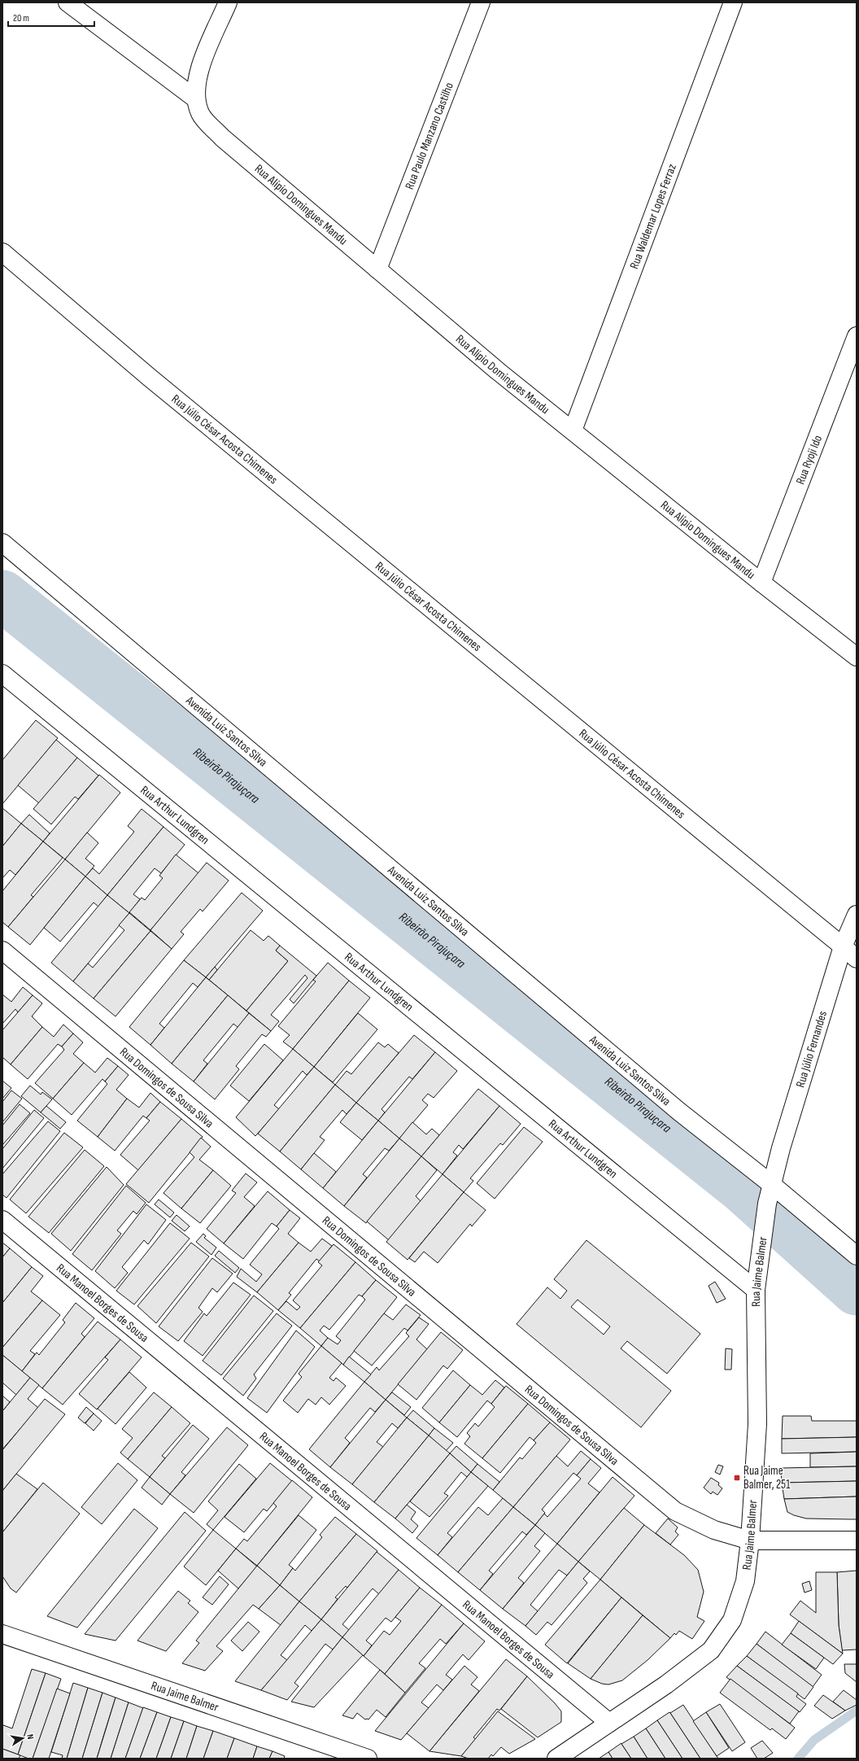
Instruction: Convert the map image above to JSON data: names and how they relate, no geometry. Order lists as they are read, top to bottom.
{
  "streets": {
    "street": [
      "Rua Paulo Manzano Castilho",
      "Rua Alípio Domingues Mandu",
      "Rua Waldemar Lopes Ferraz",
      "Rua Júlio César Acosta Chimenes",
      "Rua Ryoji Ido",
      "Avenida Luiz Santos Silva",
      "Rua Arthur Lundgren",
      "Rua Júlio Fernandes",
      "Rua Domingos de Sousa Silva",
      "Rua Jaime Balmer",
      "Rua Manoel Borges de Sousa"
    ]
  },
  "crossings": [
    ["Rua Paulo Manzano Castilho", "Rua Alípio Domingues Mandu"],
    ["Rua Alípio Domingues Mandu", "Rua Waldemar Lopes Ferraz"],
    ["Rua Alípio Domingues Mandu", "Rua Ryoji Ido"],
    ["Rua Júlio César Acosta Chimenes", "Rua Júlio Fernandes"],
    ["Avenida Luiz Santos Silva", "Rua Júlio Fernandes"],
    ["Avenida Luiz Santos Silva", "Rua Jaime Balmer"],
    ["Rua Arthur Lundgren", "Rua Jaime Balmer"],
    ["Rua Júlio Fernandes", "Rua Jaime Balmer"],
    ["Rua Domingos de Sousa Silva", "Rua Jaime Balmer"],
    ["Rua Jaime Balmer", "Rua Manoel Borges de Sousa"]
  ],
  "water": ["Ribeirão Pirajuçara"],
  "places": {
    "transit": ["Rua Jaime Balmer, 251"]
  },
  "scale_bar": "20 m",
  "north": "right"
}
